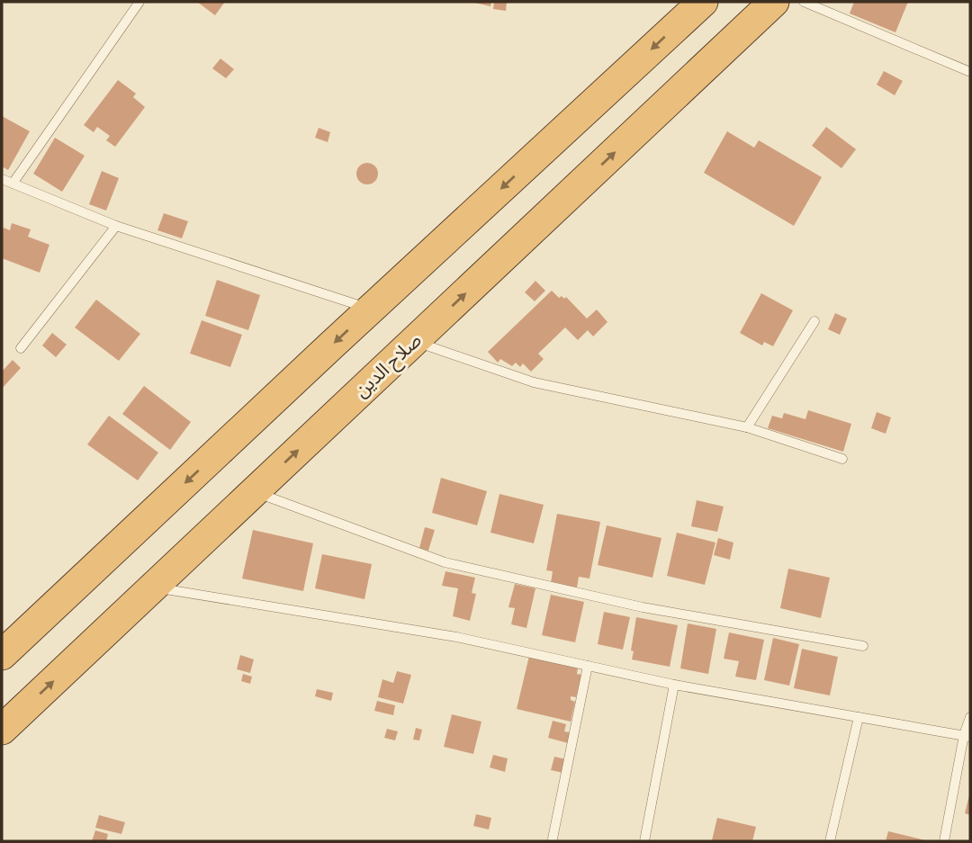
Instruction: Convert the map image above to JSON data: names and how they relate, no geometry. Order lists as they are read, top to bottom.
{
  "streets": {
    "highway": ["صلاح الدين"]
  }
}
